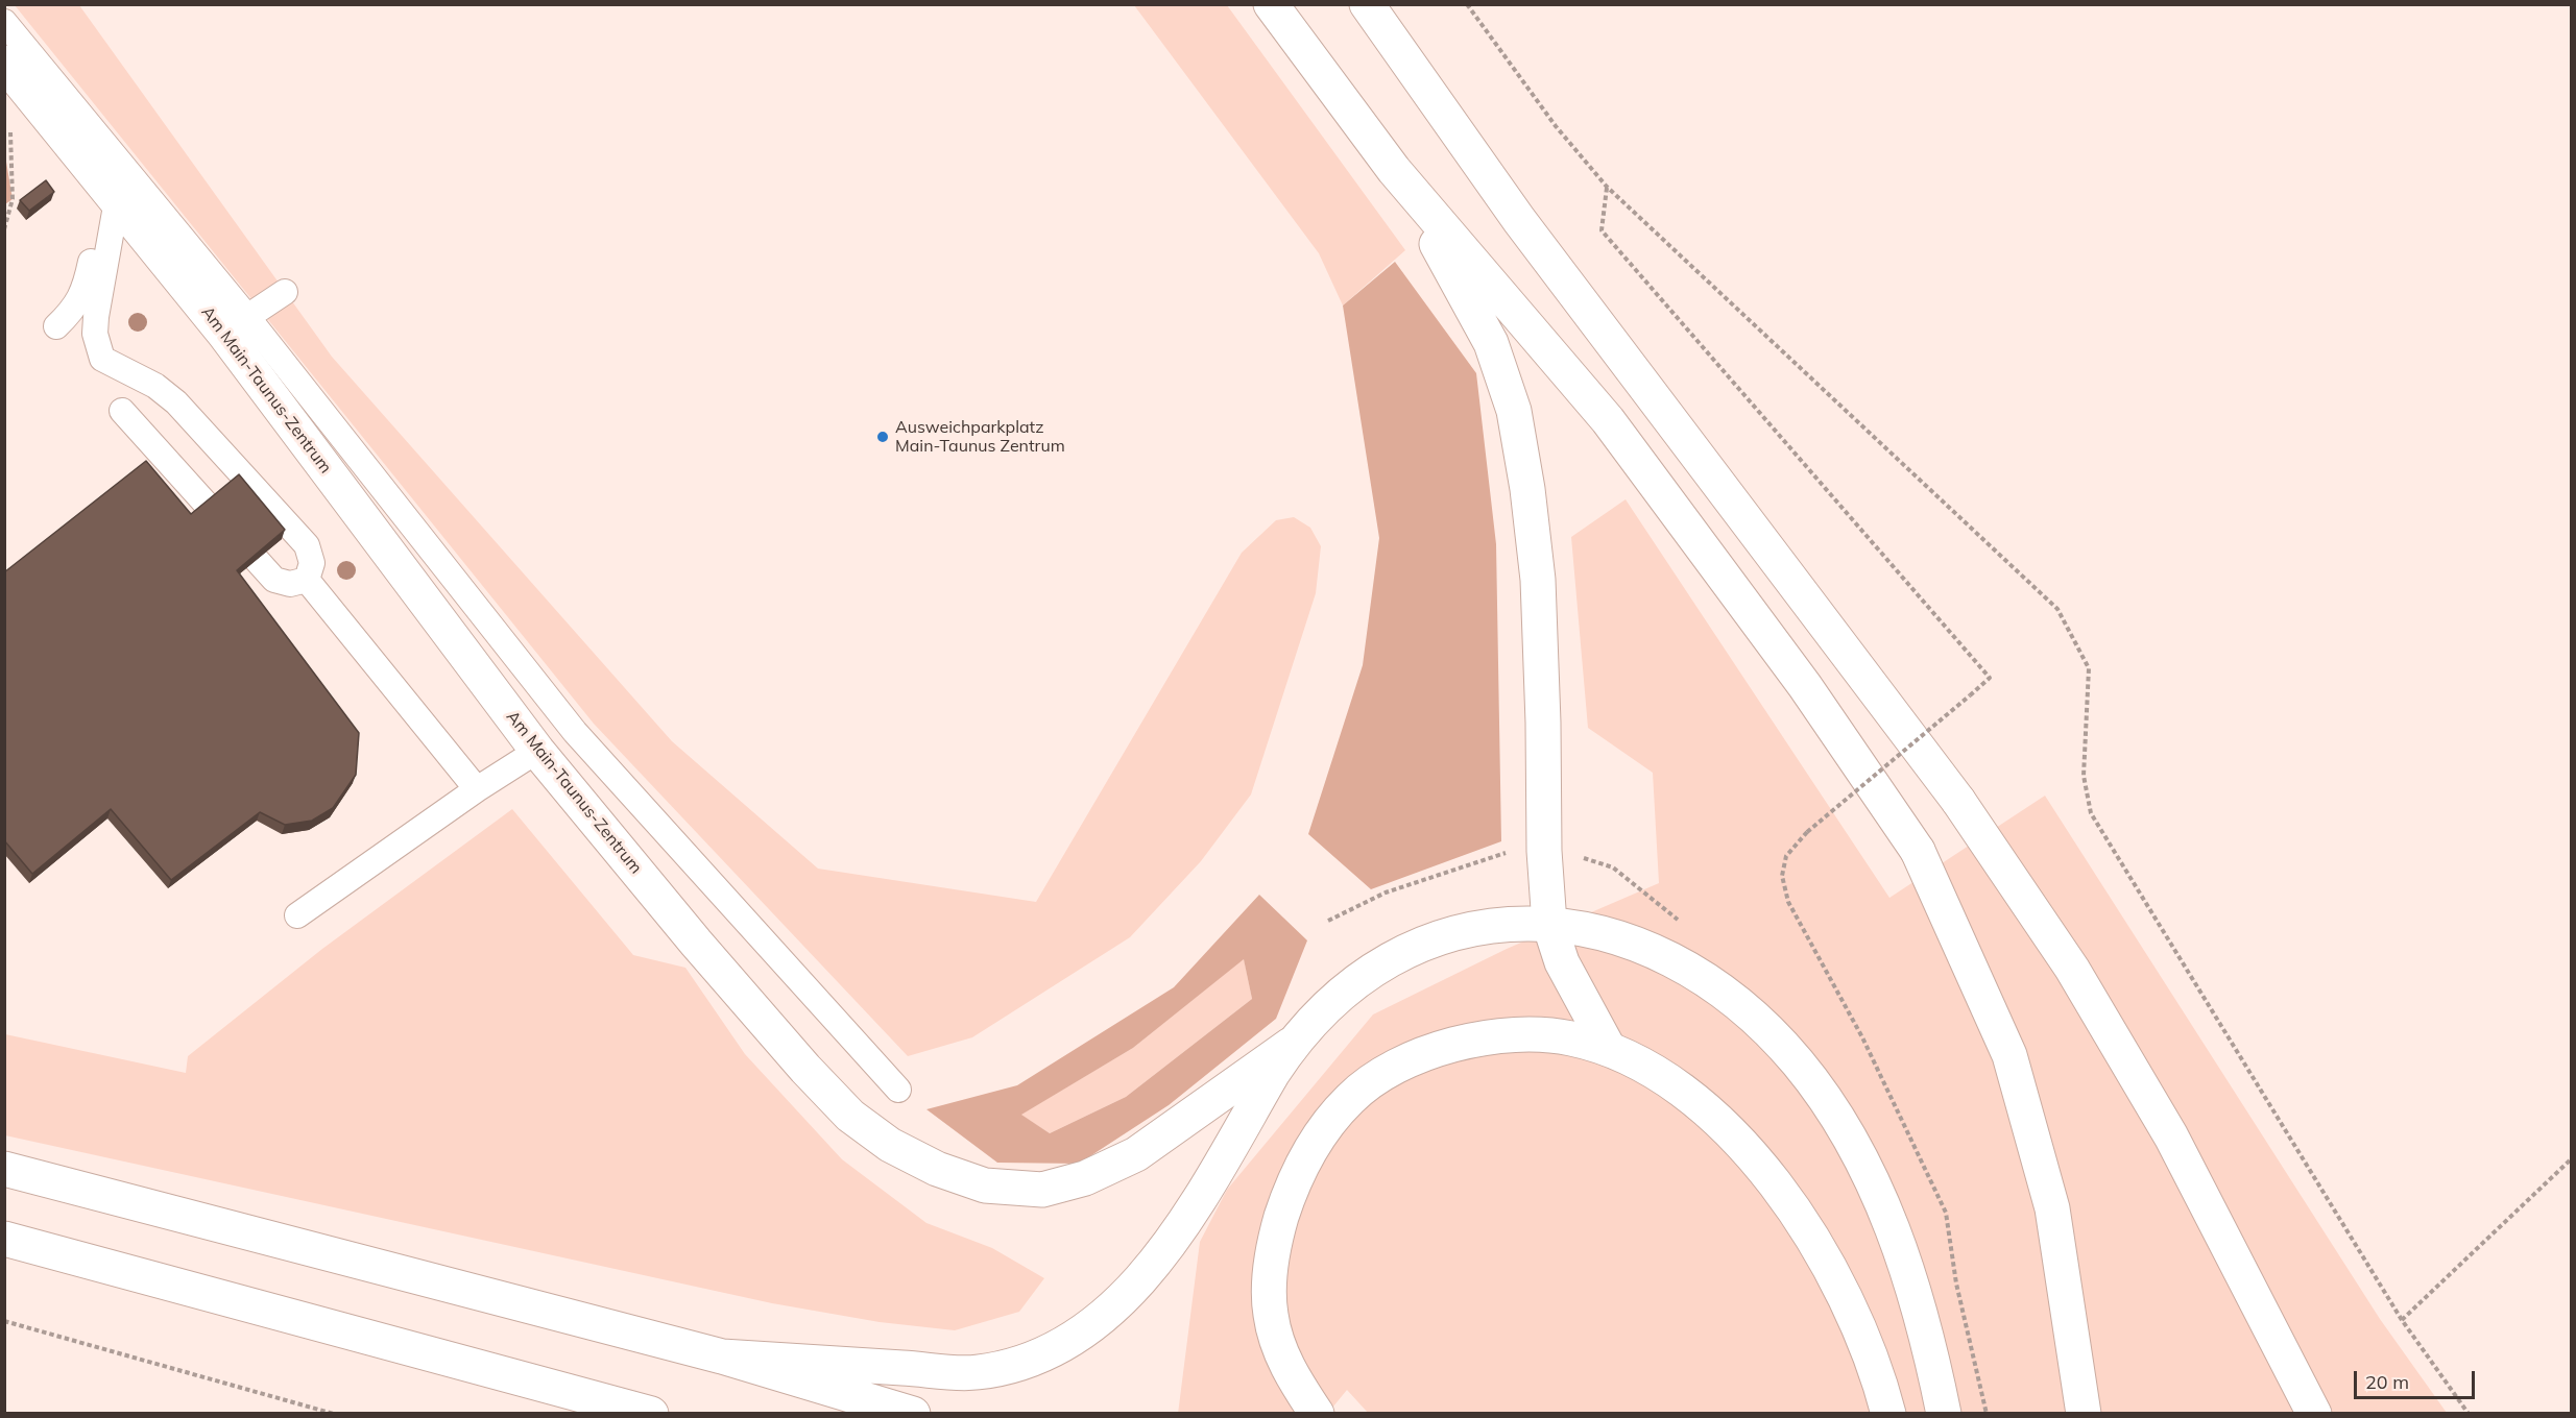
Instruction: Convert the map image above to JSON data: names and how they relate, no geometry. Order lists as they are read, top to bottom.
{
  "streets": {
    "main road": ["Am Main-Taunus-Zentrum"]
  },
  "places": ["Ausweichparkplatz Main-Taunus Zentrum"],
  "scale_bar": "20 m"
}
